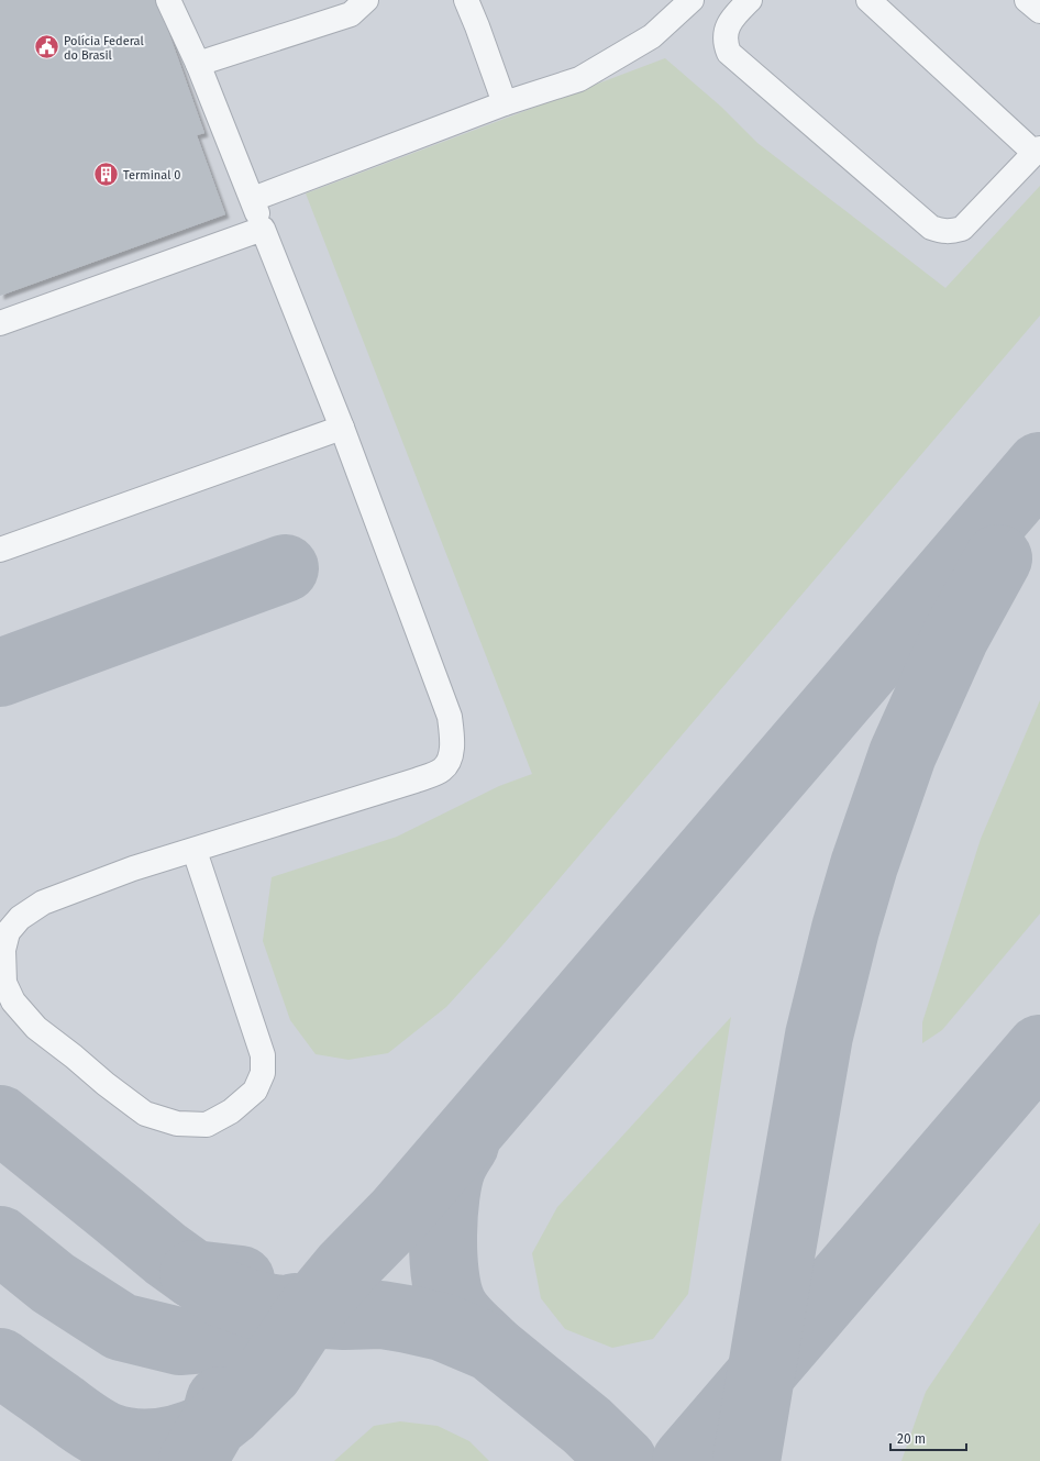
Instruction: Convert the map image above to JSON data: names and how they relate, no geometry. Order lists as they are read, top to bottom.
{
  "places": {
    "public building": ["Polícia Federal do Brasil"],
    "building": ["Terminal 0"]
  },
  "scale_bar": "20 m"
}
